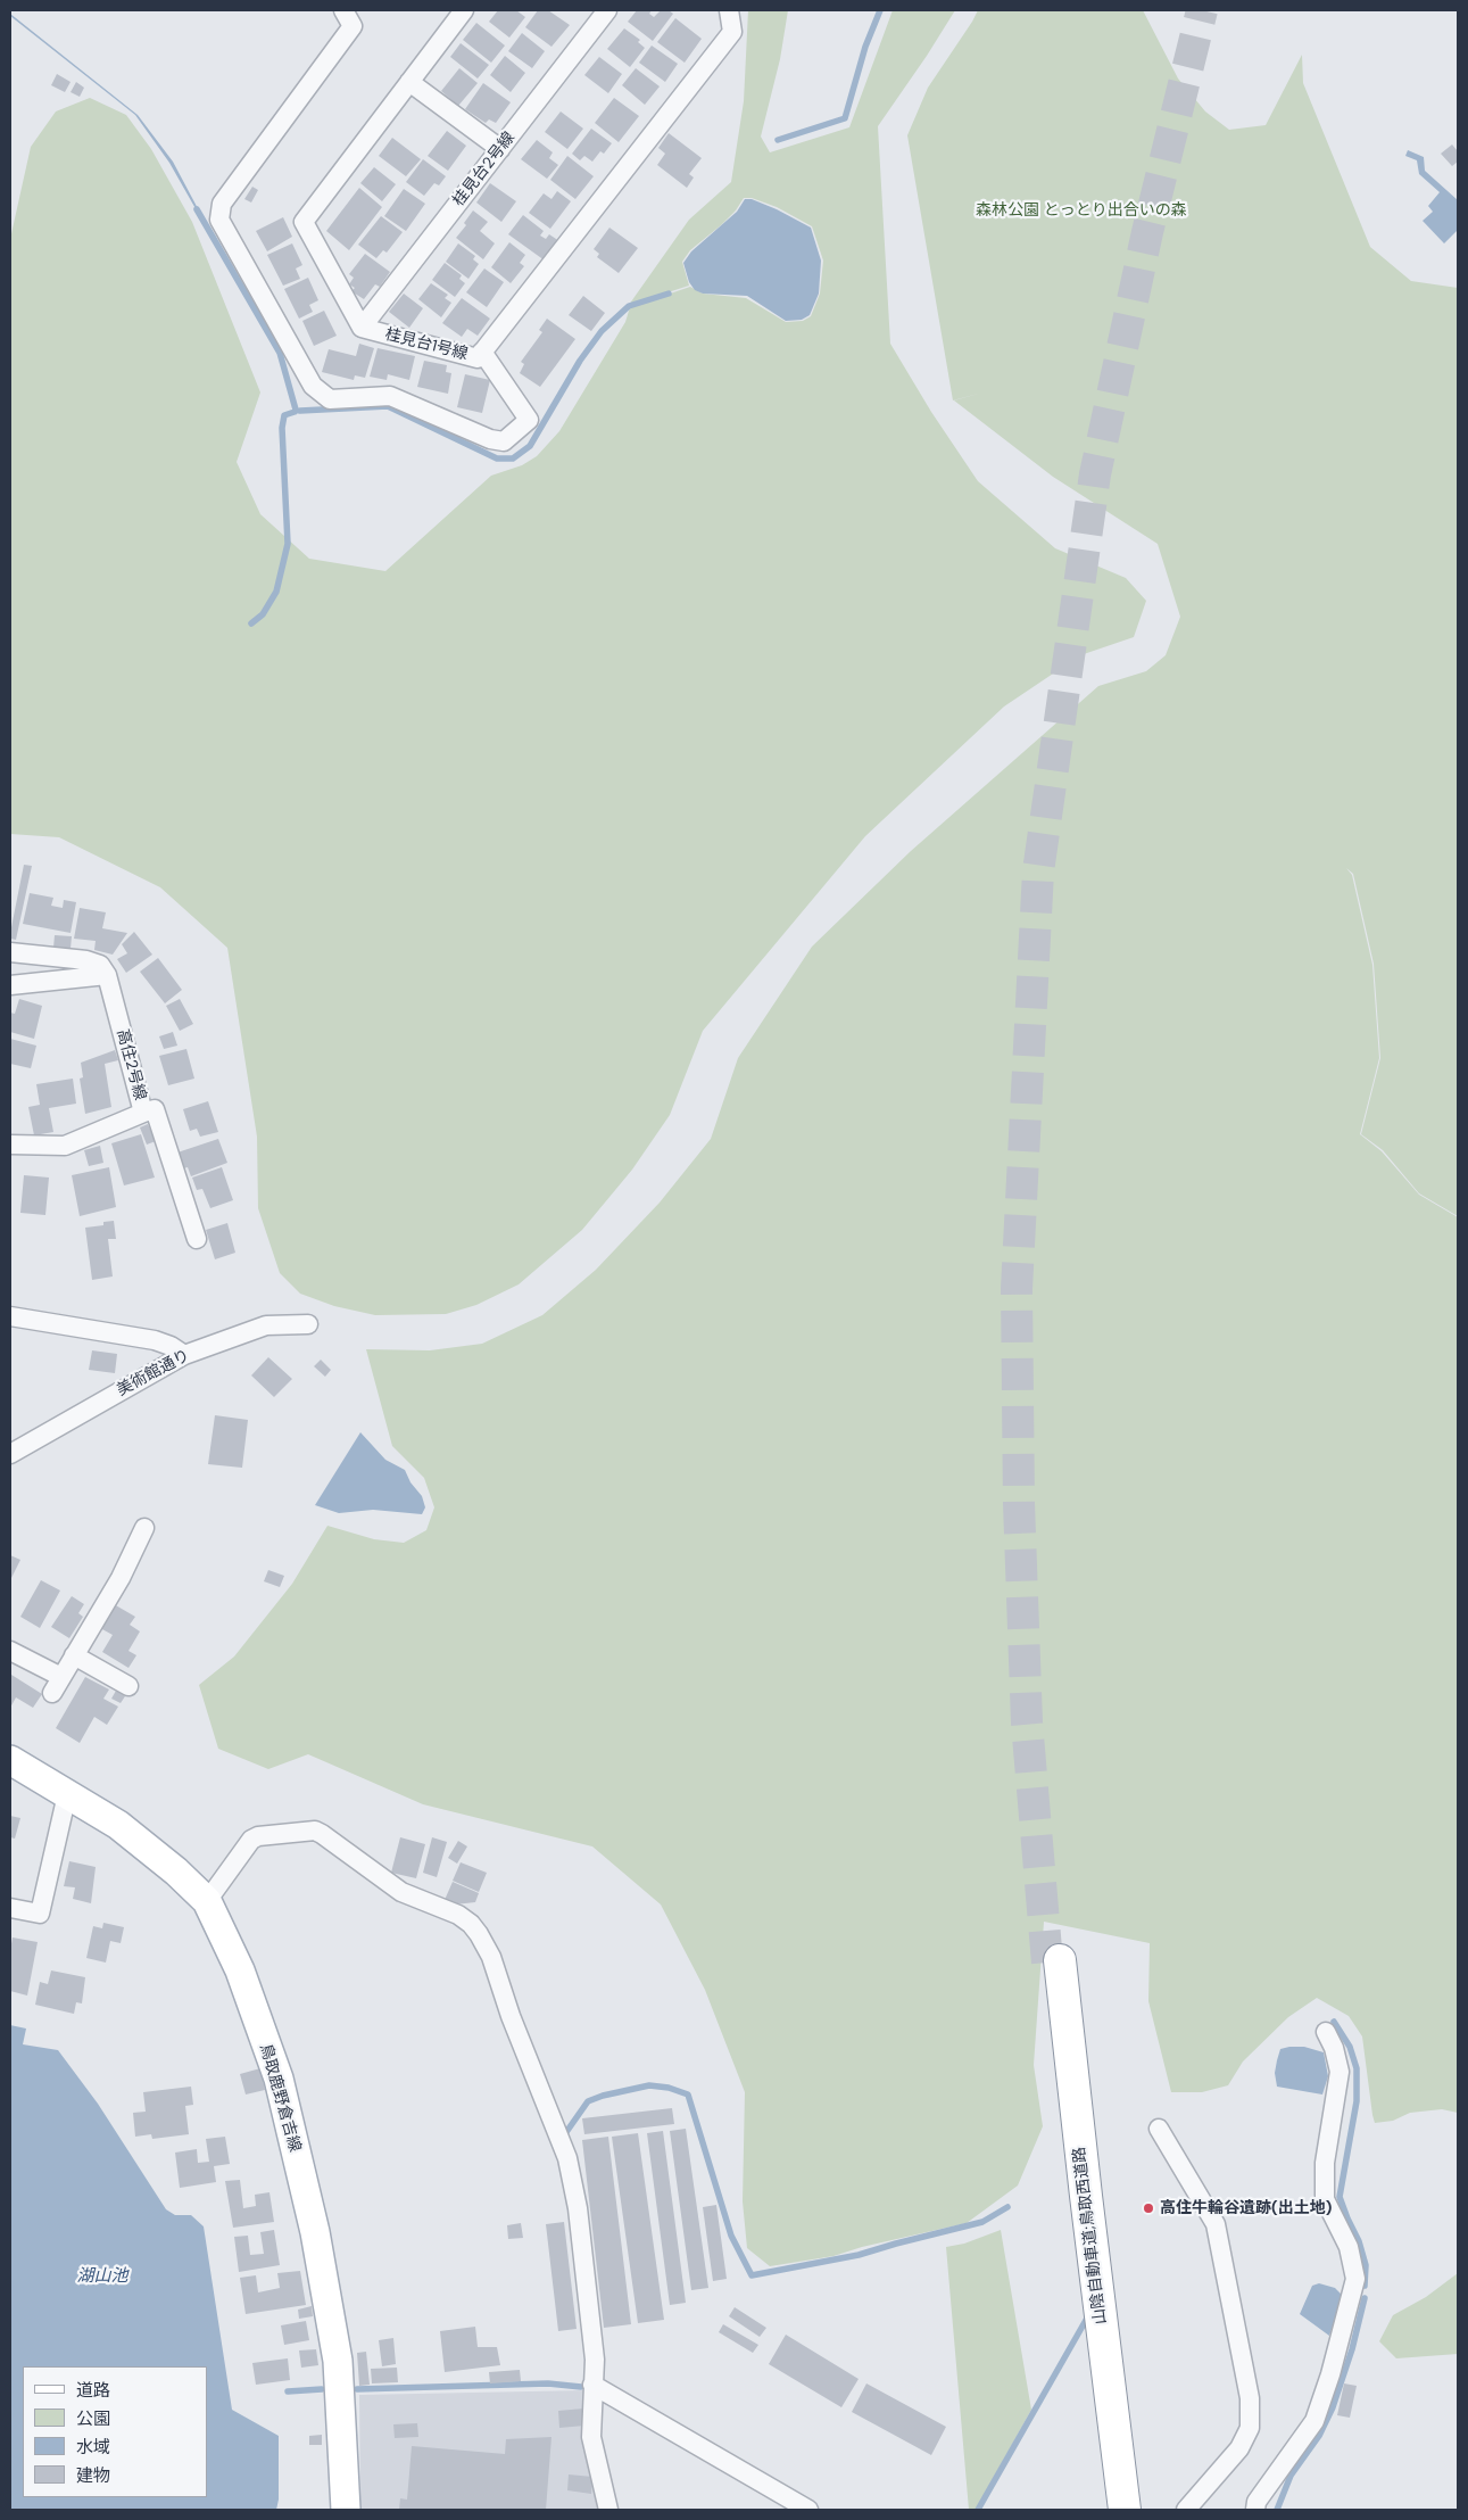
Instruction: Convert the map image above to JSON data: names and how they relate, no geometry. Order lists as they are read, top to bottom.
{
  "streets": {
    "highway": ["山陰自動車道;鳥取西道路"],
    "main road": ["鳥取鹿野倉吉線"],
    "street": [
      "桂見台2号線",
      "桂見台1号線",
      "高住2号線",
      "美術館通り"
    ]
  },
  "crossings": [
    ["桂見台2号線", "桂見台1号線"]
  ],
  "water": ["湖山池"],
  "parks": ["森林公園 とっとり出合いの森"],
  "places": ["高住牛輪谷遺跡(出土地)"],
  "legend": [
    "道路",
    "公園",
    "水域",
    "建物"
  ]
}
